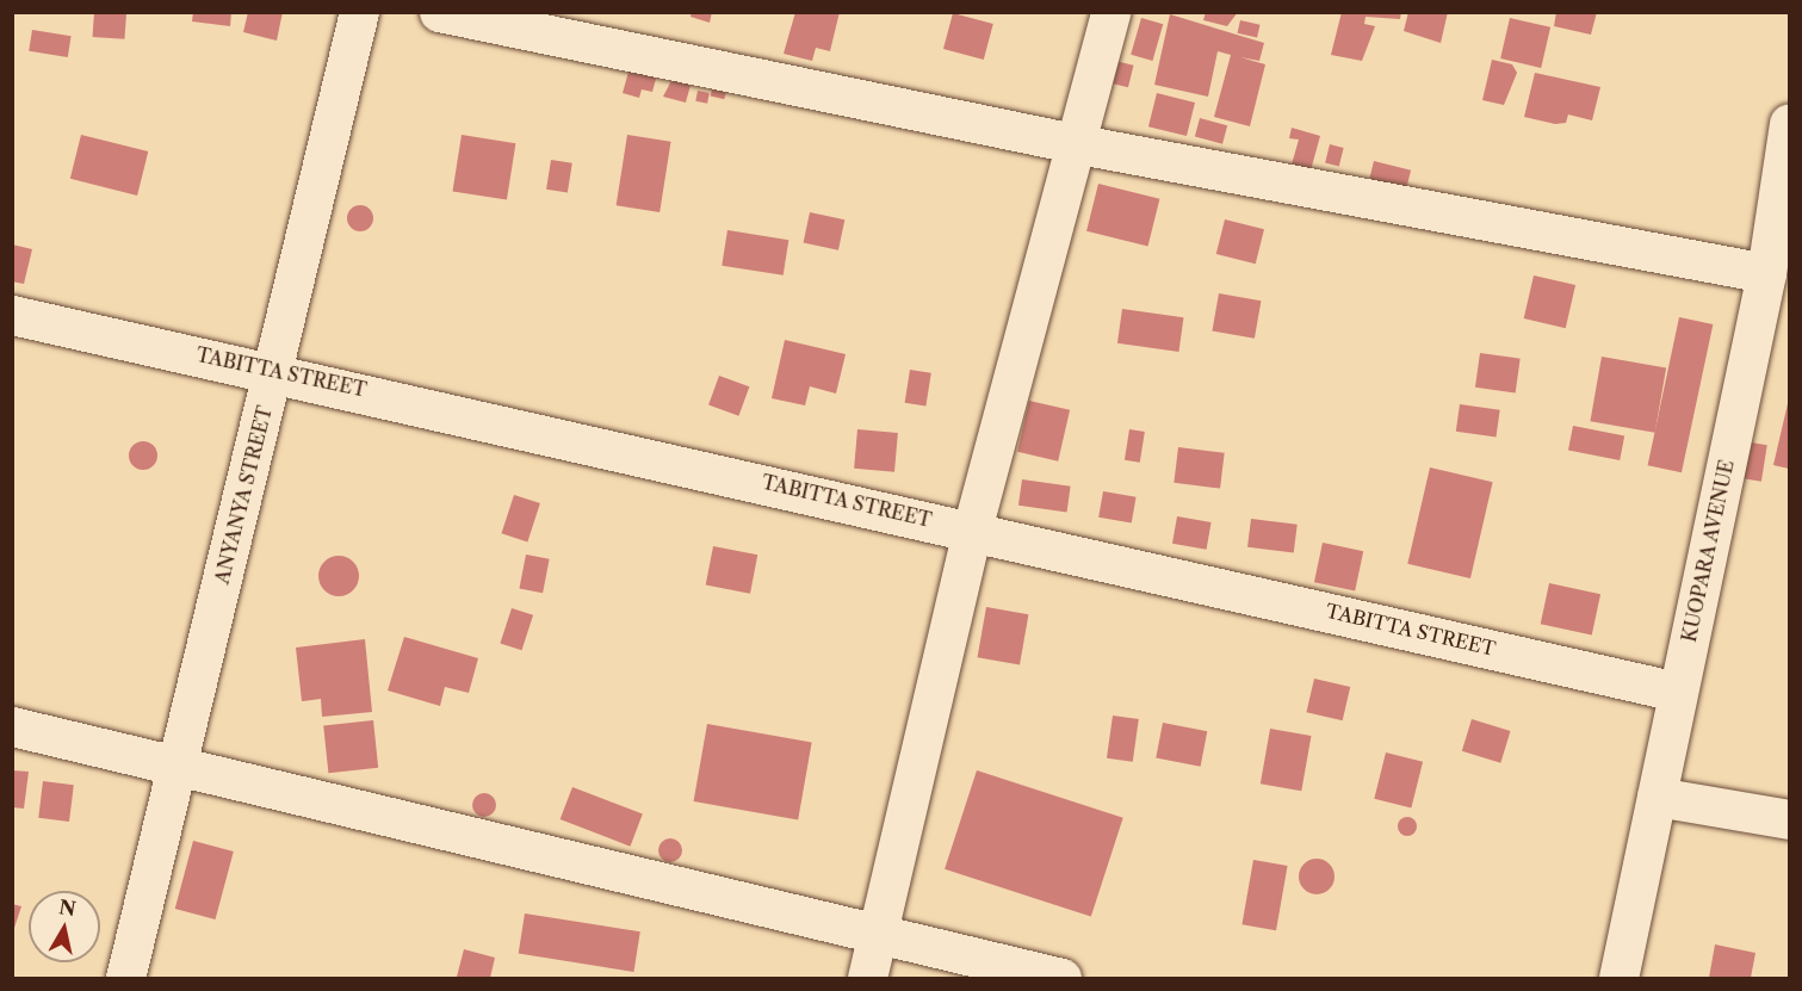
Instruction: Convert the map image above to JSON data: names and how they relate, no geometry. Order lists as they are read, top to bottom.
{
  "streets": {
    "street": ["TABITTA STREET", "ANYANYA STREET", "KUOPARA AVENUE"]
  },
  "crossings": [
    ["TABITTA STREET", "ANYANYA STREET"],
    ["TABITTA STREET", "KUOPARA AVENUE"]
  ],
  "north": "top"
}
